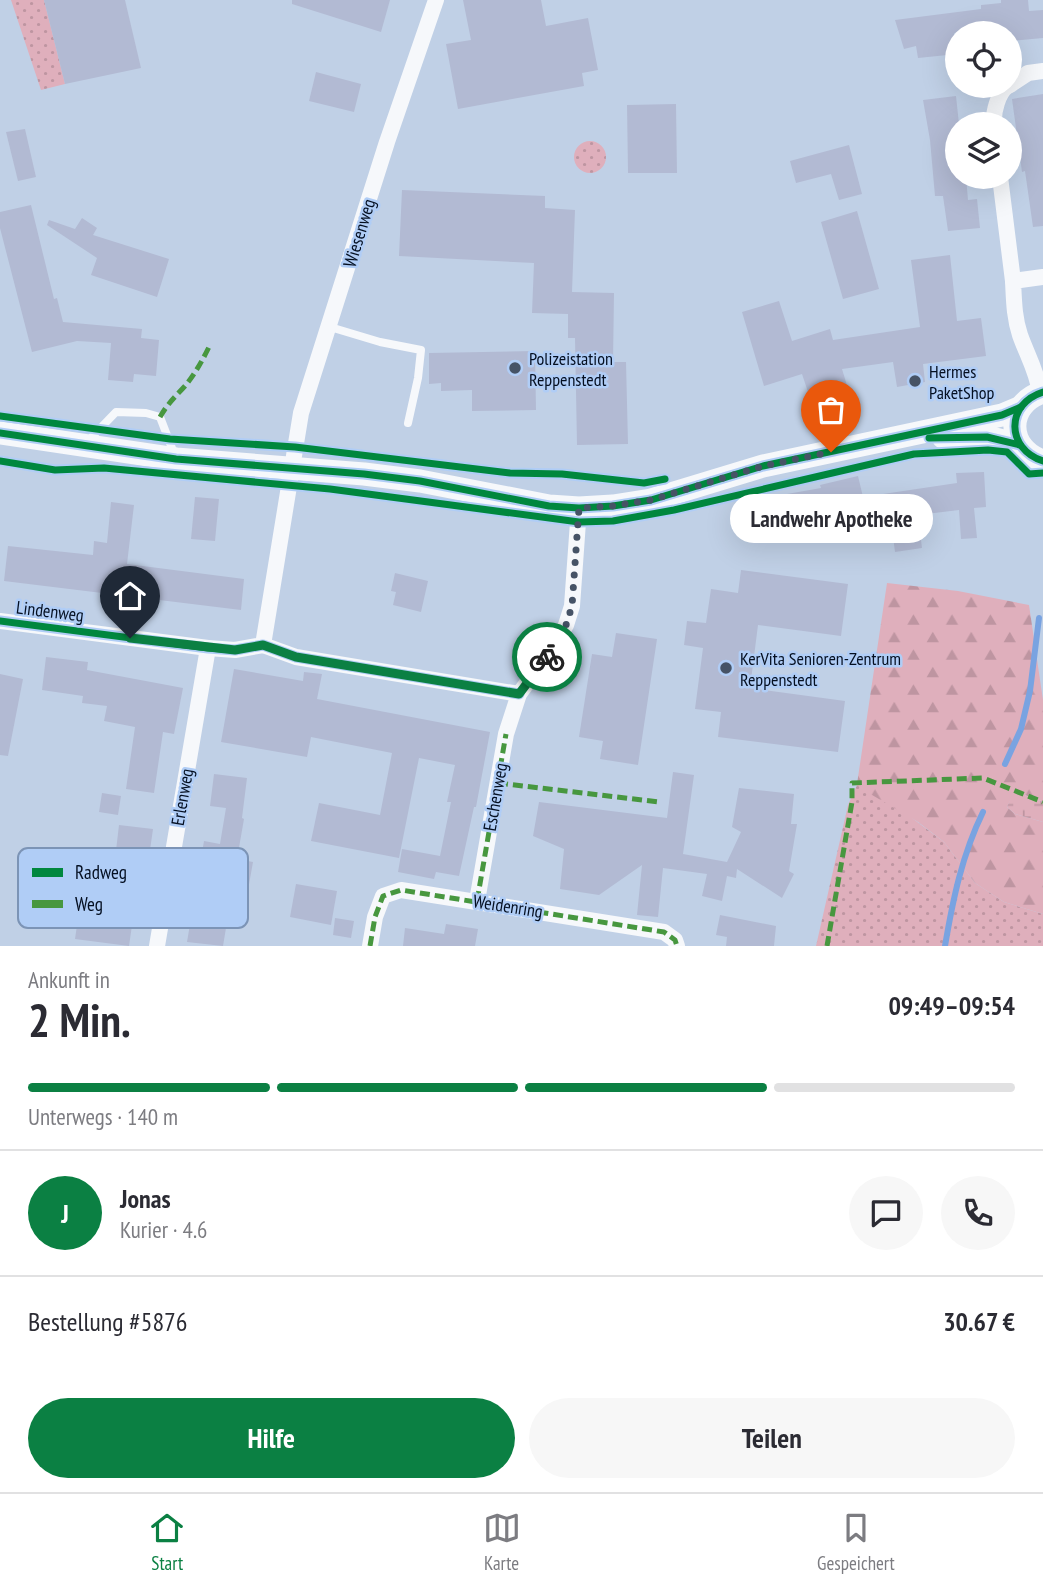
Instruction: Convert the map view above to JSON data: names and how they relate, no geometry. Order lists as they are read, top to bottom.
{
  "streets": {
    "street": [
      "Wiesenweg",
      "Lindenweg",
      "Erlenweg",
      "Eschenweg",
      "Weidenring"
    ]
  },
  "crossings": [
    ["Lindenweg", "Erlenweg"],
    ["Eschenweg", "Weidenring"]
  ],
  "places": [
    "Polizeistation Reppenstedt",
    "Hermes PaketShop",
    "Landwehr Apotheke",
    "KerVita Senioren-Zentrum Reppenstedt"
  ],
  "legend": ["Radweg", "Weg"],
  "page": {
    "bubble": "Landwehr Apotheke",
    "heading": ["2 Min.", "Ankunft in", "09:49–09:54"],
    "panel": [
      "Jonas",
      "Kurier · 4.6",
      "Bestellung #5876",
      "30.67 €"
    ],
    "bar": "Unterwegs · 140 m",
    "round": "J",
    "buttons": ["Hilfe", "Teilen"],
    "tabs": ["Start", "Karte", "Gespeichert"]
  }
}
